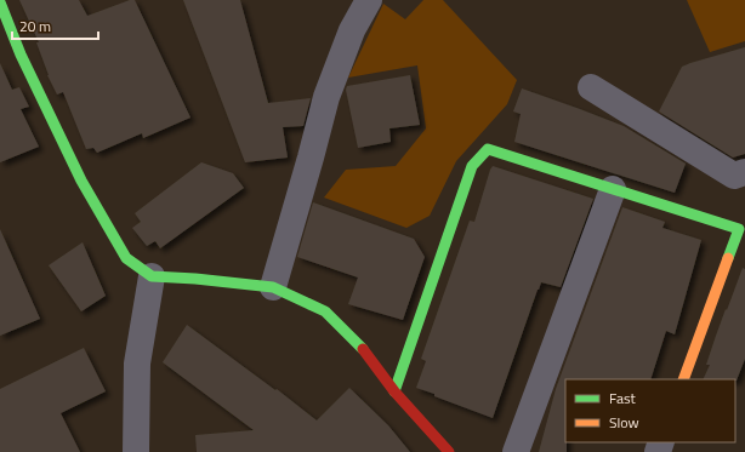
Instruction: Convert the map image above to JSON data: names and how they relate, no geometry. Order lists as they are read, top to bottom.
{
  "legend": ["Fast", "Slow"],
  "scale_bar": "20 m"
}
